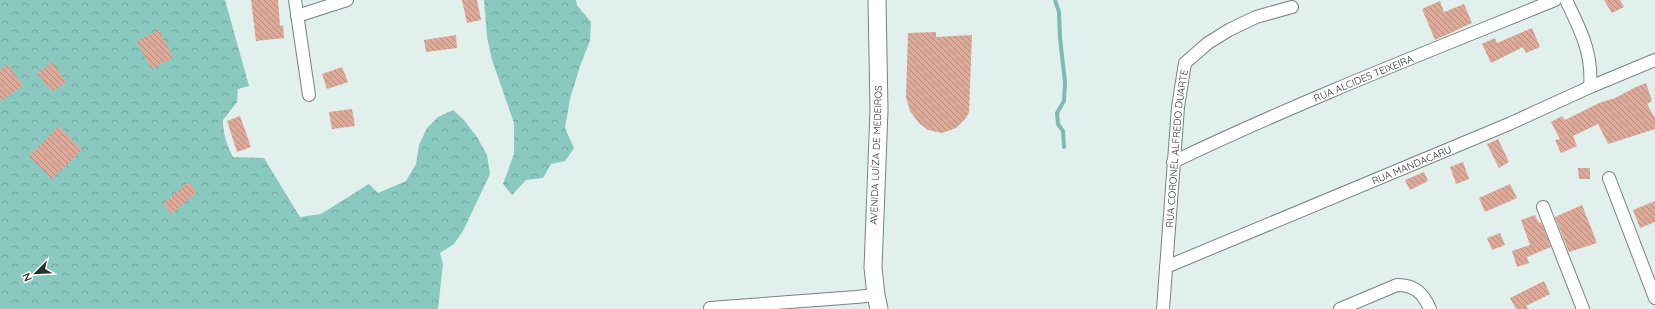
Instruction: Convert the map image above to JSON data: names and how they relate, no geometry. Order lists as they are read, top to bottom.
{
  "streets": {
    "street": [
      "RUA ALCIDES TEIXEIRA",
      "RUA CORONEL ALFREDO DUARTE",
      "AVENIDA LUÍZA DE MEDEIROS",
      "RUA MANDACARU"
    ]
  },
  "crossings": [
    ["RUA ALCIDES TEIXEIRA", "RUA CORONEL ALFREDO DUARTE"],
    ["RUA CORONEL ALFREDO DUARTE", "RUA MANDACARU"]
  ],
  "north": "bottom left"
}
